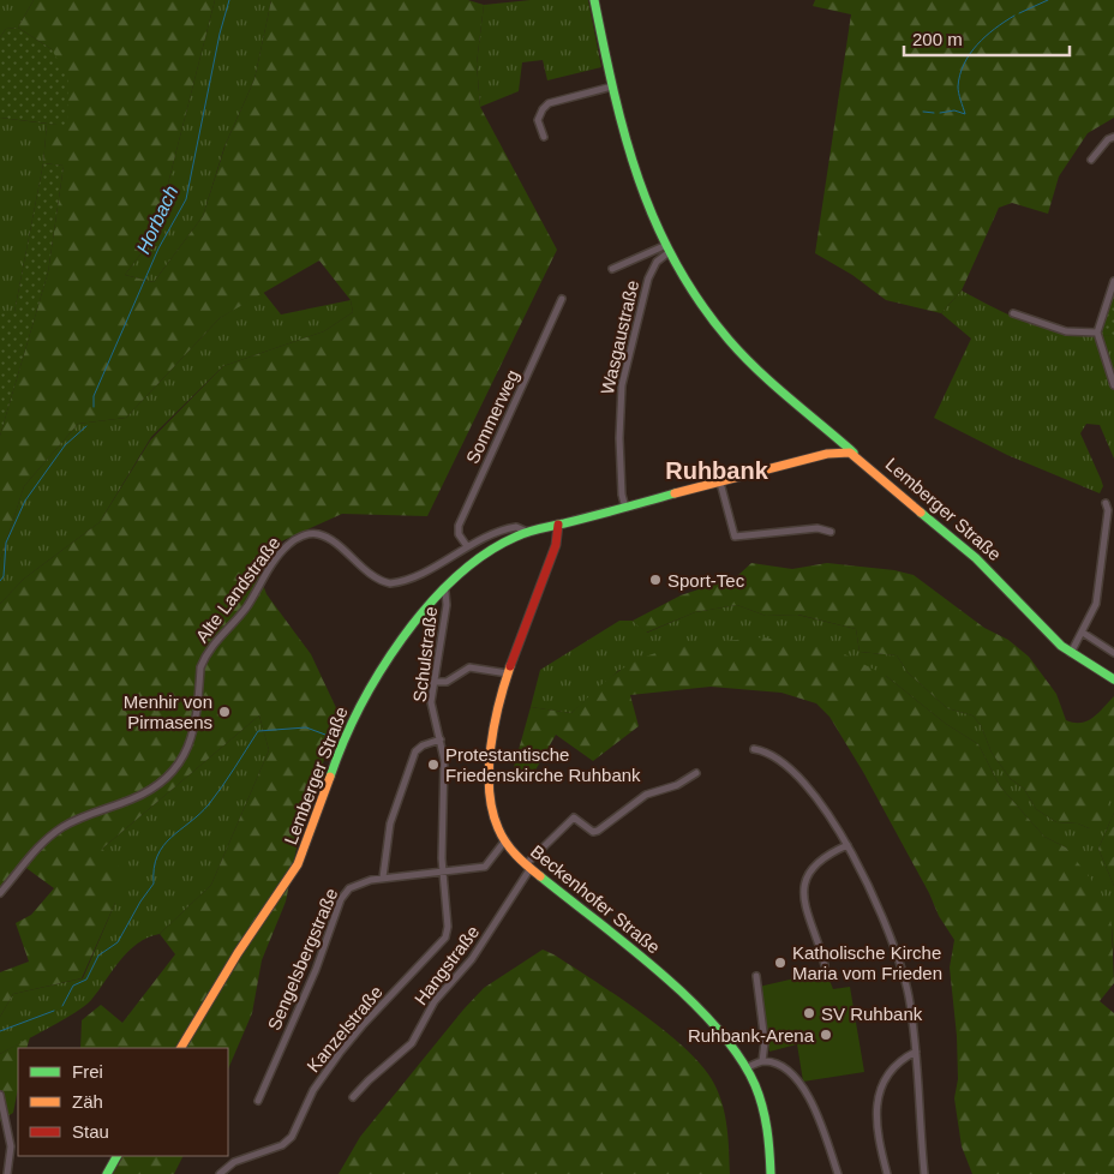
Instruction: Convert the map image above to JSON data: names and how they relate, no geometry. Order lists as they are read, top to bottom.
{
  "streets": {
    "main road": ["Lemberger Straße", "Beckenhofer Straße"],
    "street": [
      "Wasgaustraße",
      "Sommerweg",
      "Alte Landstraße",
      "Schulstraße",
      "Sengelsbergstraße",
      "Hangstraße",
      "Kanzelstraße"
    ]
  },
  "crossings": [
    ["Wasgaustraße", "Lemberger Straße"],
    ["Sommerweg", "Alte Landstraße"],
    ["Lemberger Straße", "Alte Landstraße"],
    ["Lemberger Straße", "Schulstraße"],
    ["Lemberger Straße", "Beckenhofer Straße"],
    ["Schulstraße", "Sengelsbergstraße"],
    ["Schulstraße", "Kanzelstraße"],
    ["Beckenhofer Straße", "Sengelsbergstraße"],
    ["Beckenhofer Straße", "Hangstraße"],
    ["Sengelsbergstraße", "Kanzelstraße"]
  ],
  "districts": ["Ruhbank"],
  "water": ["Horbach"],
  "places": [
    "Sport-Tec",
    "Menhir von Pirmasens",
    "Protestantische Friedenskirche Ruhbank",
    "Katholische Kirche Maria vom Frieden",
    "SV Ruhbank",
    "Ruhbank-Arena"
  ],
  "legend": ["Frei", "Zäh", "Stau"],
  "scale_bar": "200 m"
}
